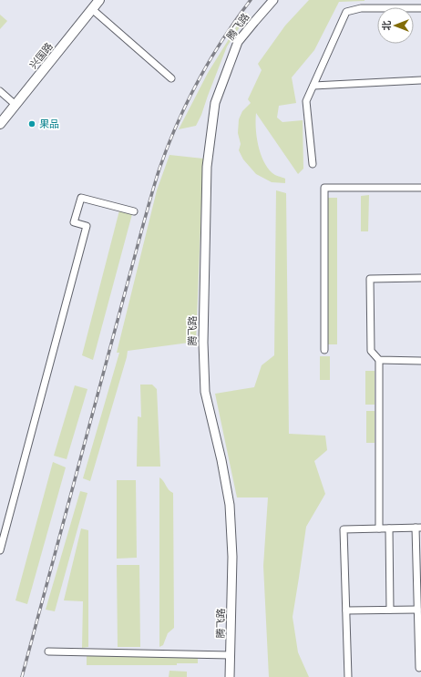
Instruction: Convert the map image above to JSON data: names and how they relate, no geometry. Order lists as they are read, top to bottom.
{
  "streets": {
    "main road": ["兴国路"],
    "street": ["腾飞路"]
  },
  "places": ["果品"],
  "north": "left"
}
